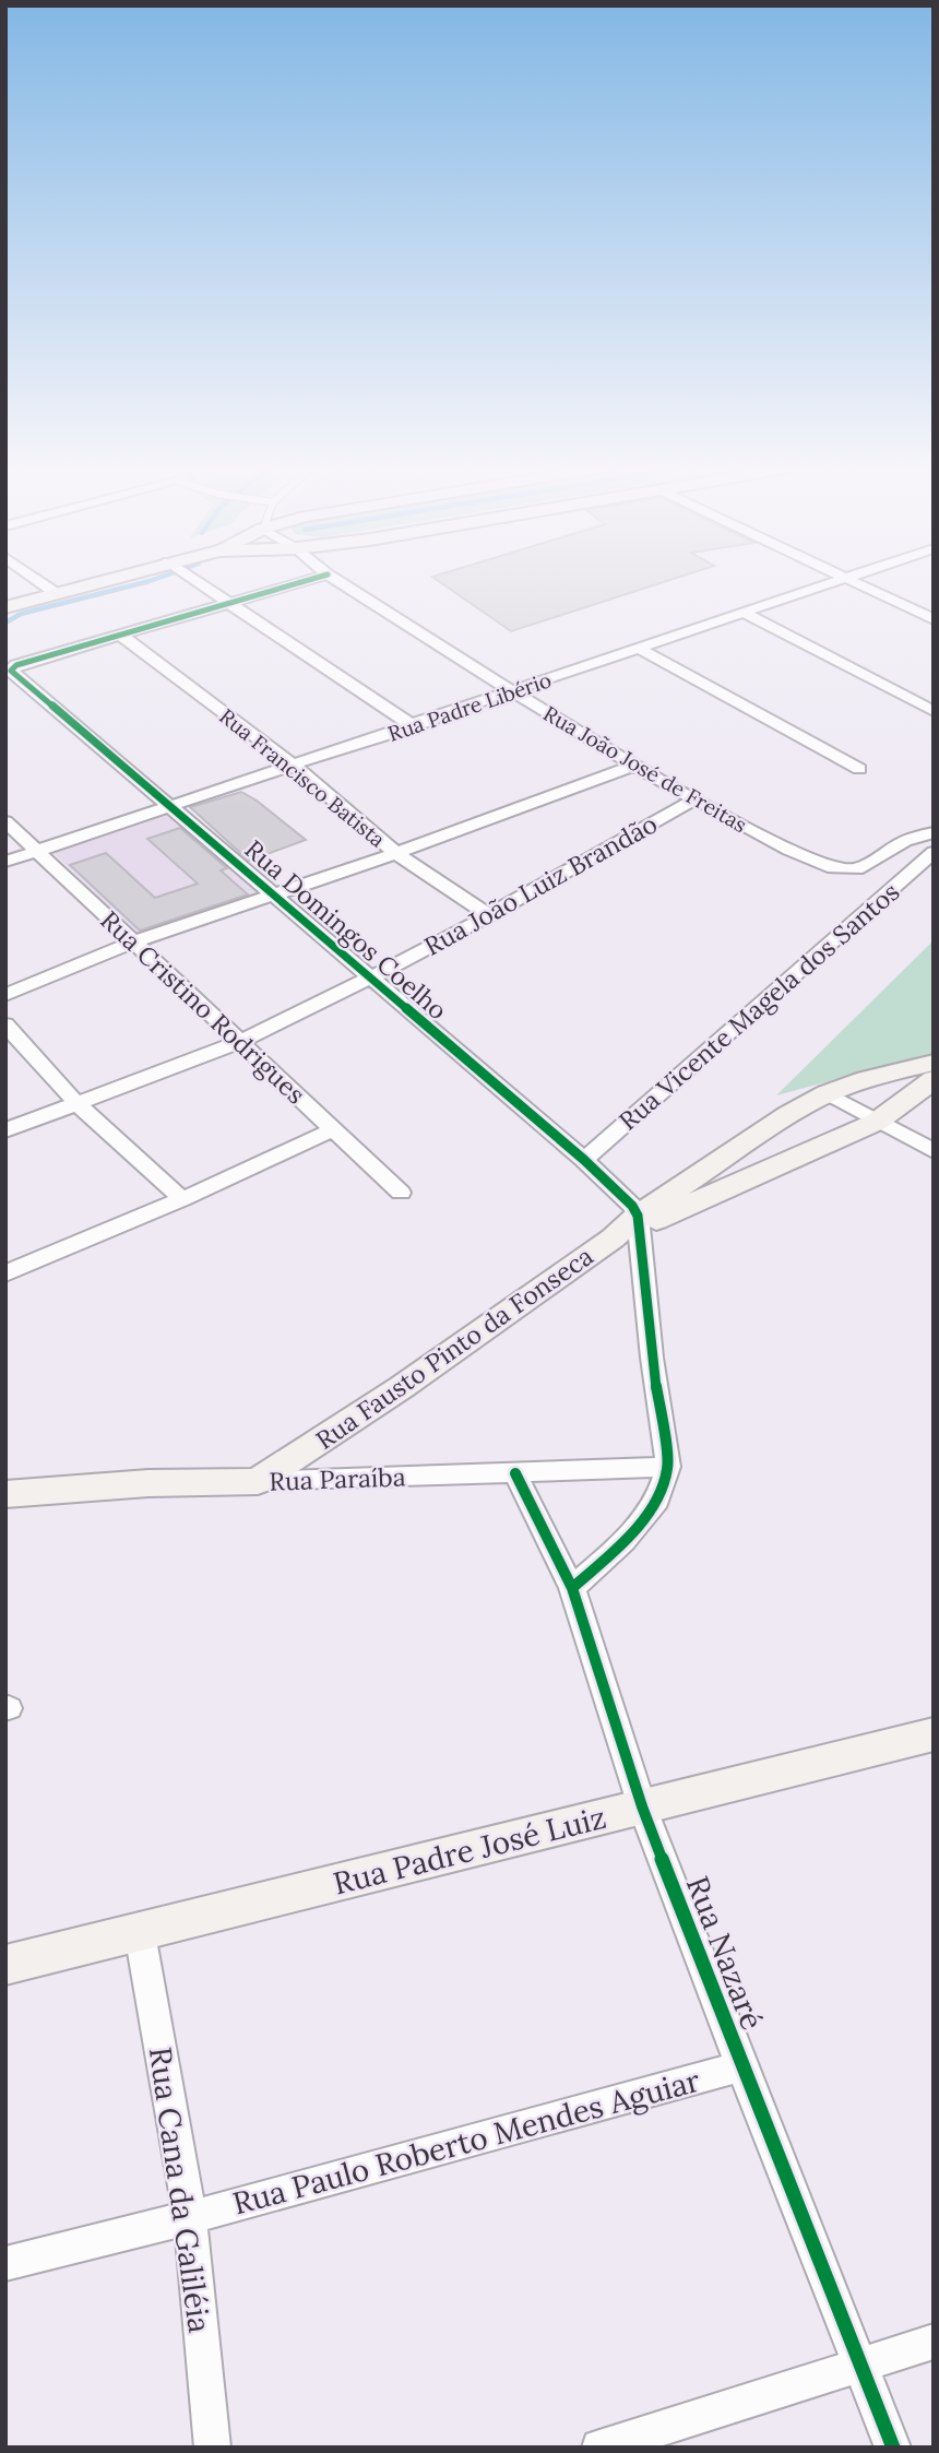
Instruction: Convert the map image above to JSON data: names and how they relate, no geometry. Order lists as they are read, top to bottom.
{
  "streets": {
    "street": [
      "Rua Padre Libério",
      "Rua João José de Freitas",
      "Rua Francisco Batista",
      "Rua João Luiz Brandão",
      "Rua Domingos Coelho",
      "Rua Vicente Magela dos Santos",
      "Rua Cristino Rodrigues",
      "Rua Fausto Pinto da Fonseca",
      "Rua Paraíba",
      "Rua Padre José Luiz",
      "Rua Nazaré",
      "Rua Paulo Roberto Mendes Aguiar",
      "Rua Cana da Galiléia"
    ]
  },
  "crossings": [
    ["Rua Padre Libério", "Rua João José de Freitas"],
    ["Rua Padre Libério", "Rua Francisco Batista"],
    ["Rua Padre Libério", "Rua Domingos Coelho"],
    ["Rua Padre Libério", "Rua Cristino Rodrigues"],
    ["Rua João José de Freitas", "Rua João Luiz Brandão"],
    ["Rua Francisco Batista", "Rua João Luiz Brandão"],
    ["Rua Francisco Batista", "Rua Domingos Coelho"],
    ["Rua João Luiz Brandão", "Rua Domingos Coelho"],
    ["Rua João Luiz Brandão", "Rua Cristino Rodrigues"],
    ["Rua Domingos Coelho", "Rua Vicente Magela dos Santos"],
    ["Rua Domingos Coelho", "Rua Fausto Pinto da Fonseca"],
    ["Rua Fausto Pinto da Fonseca", "Rua Paraíba"],
    ["Rua Paraíba", "Rua Nazaré"],
    ["Rua Padre José Luiz", "Rua Nazaré"],
    ["Rua Padre José Luiz", "Rua Cana da Galiléia"],
    ["Rua Nazaré", "Rua Paulo Roberto Mendes Aguiar"],
    ["Rua Paulo Roberto Mendes Aguiar", "Rua Cana da Galiléia"]
  ]
}
